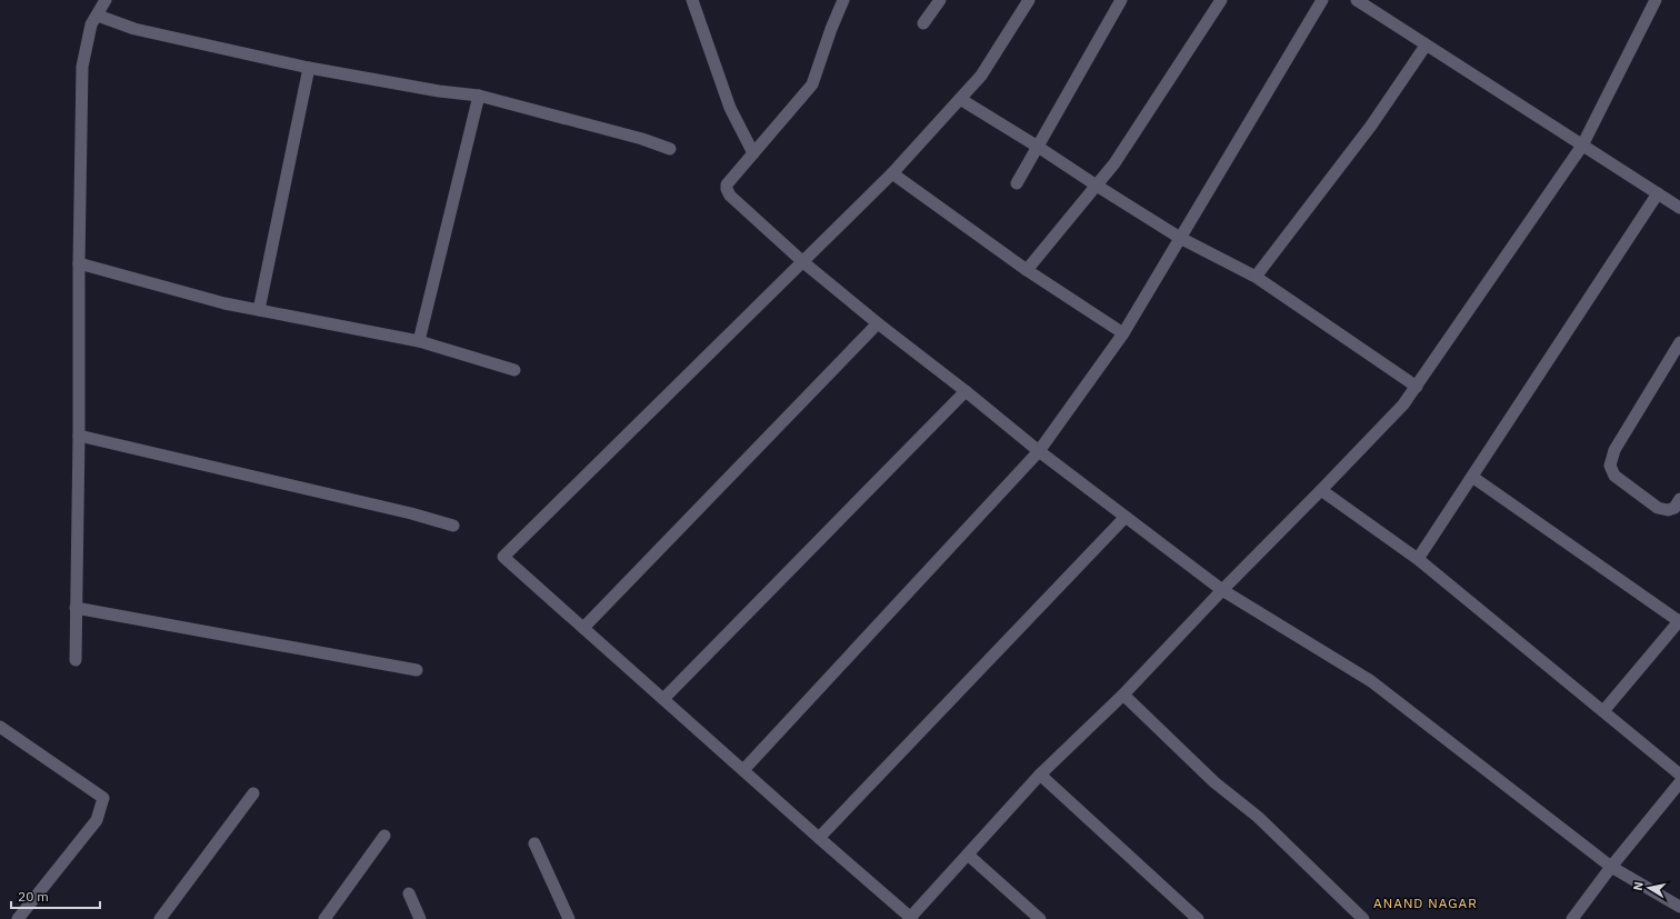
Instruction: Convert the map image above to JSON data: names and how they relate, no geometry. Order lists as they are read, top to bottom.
{
  "districts": ["ANAND NAGAR"],
  "scale_bar": "20 m",
  "north": "left"
}
